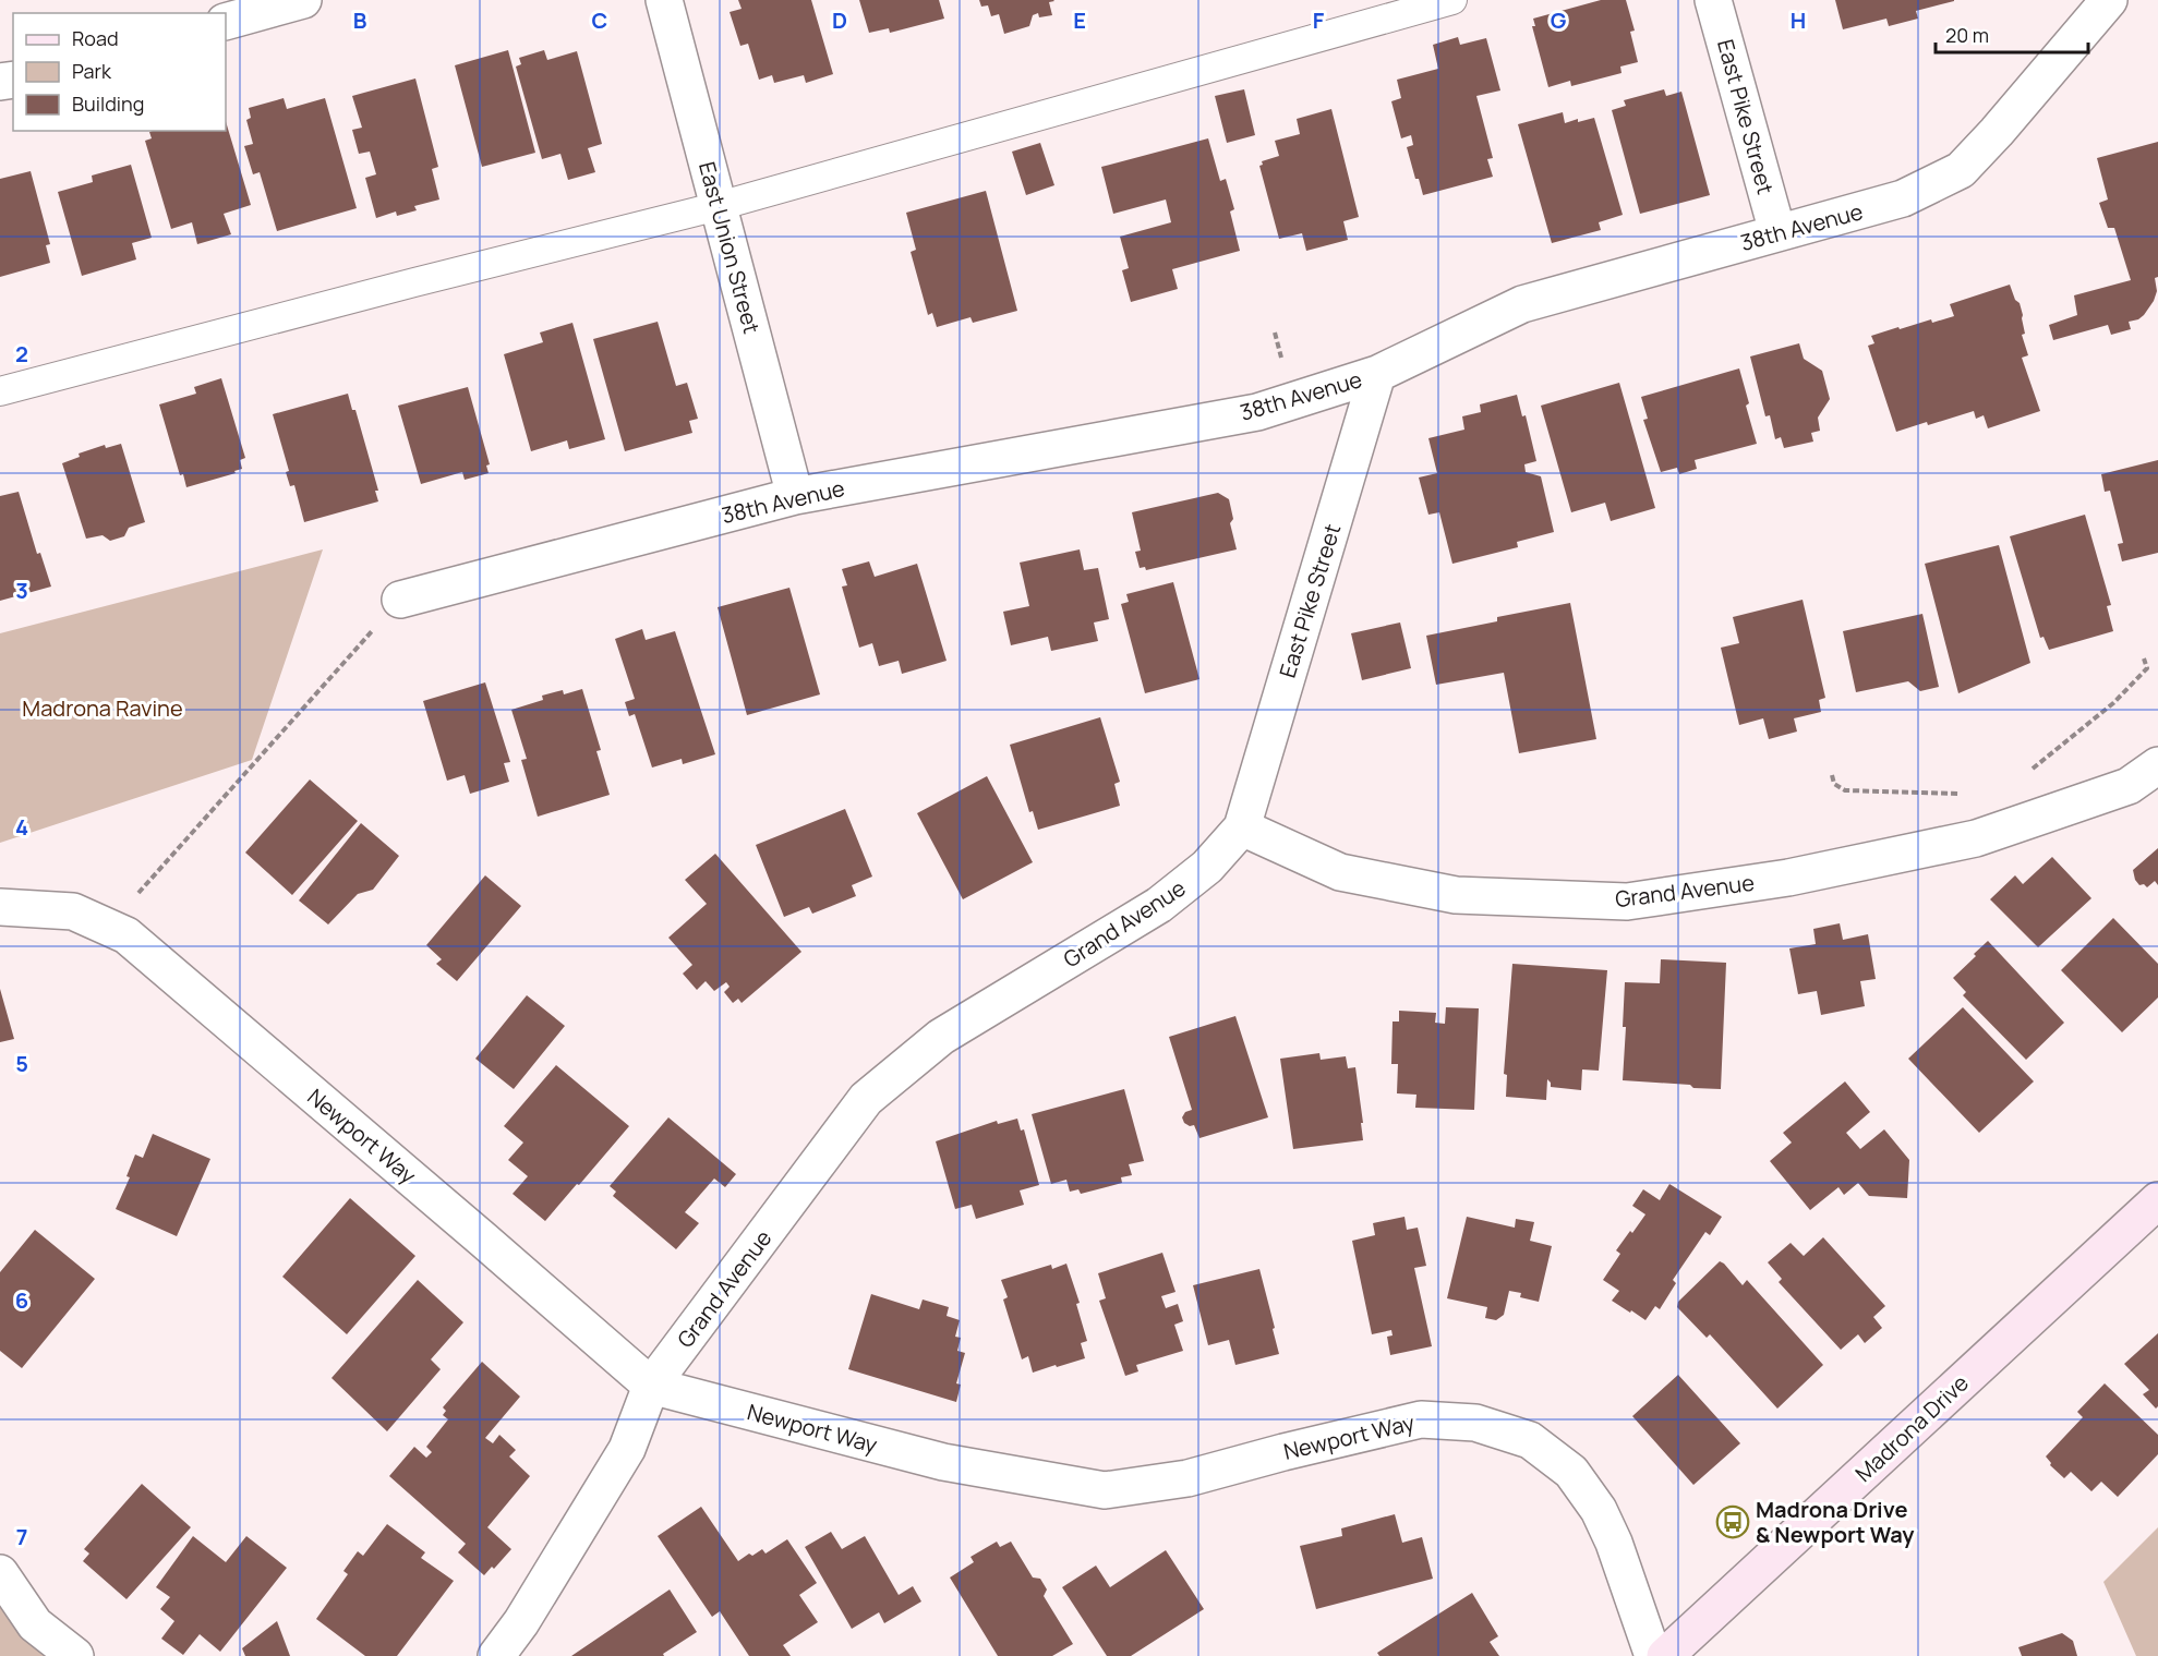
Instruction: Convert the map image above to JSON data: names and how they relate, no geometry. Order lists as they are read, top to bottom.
{
  "streets": {
    "street": [
      "East Pike Street",
      "38th Avenue",
      "East Union Street",
      "Grand Avenue",
      "Newport Way",
      "Madrona Drive"
    ]
  },
  "crossings": [
    ["East Pike Street", "38th Avenue"],
    ["East Pike Street", "Grand Avenue"],
    ["38th Avenue", "East Union Street"],
    ["Grand Avenue", "Newport Way"]
  ],
  "parks": ["Madrona Ravine"],
  "places": {
    "bus stop": ["Madrona Drive & Newport Way"]
  },
  "legend": ["Road", "Park", "Building"],
  "scale_bar": "20 m",
  "grid": {
    "columns": [
      "B",
      "C",
      "D",
      "E",
      "F",
      "G",
      "H"
    ],
    "rows": [
      "2",
      "3",
      "4",
      "5",
      "6",
      "7"
    ]
  }
}
